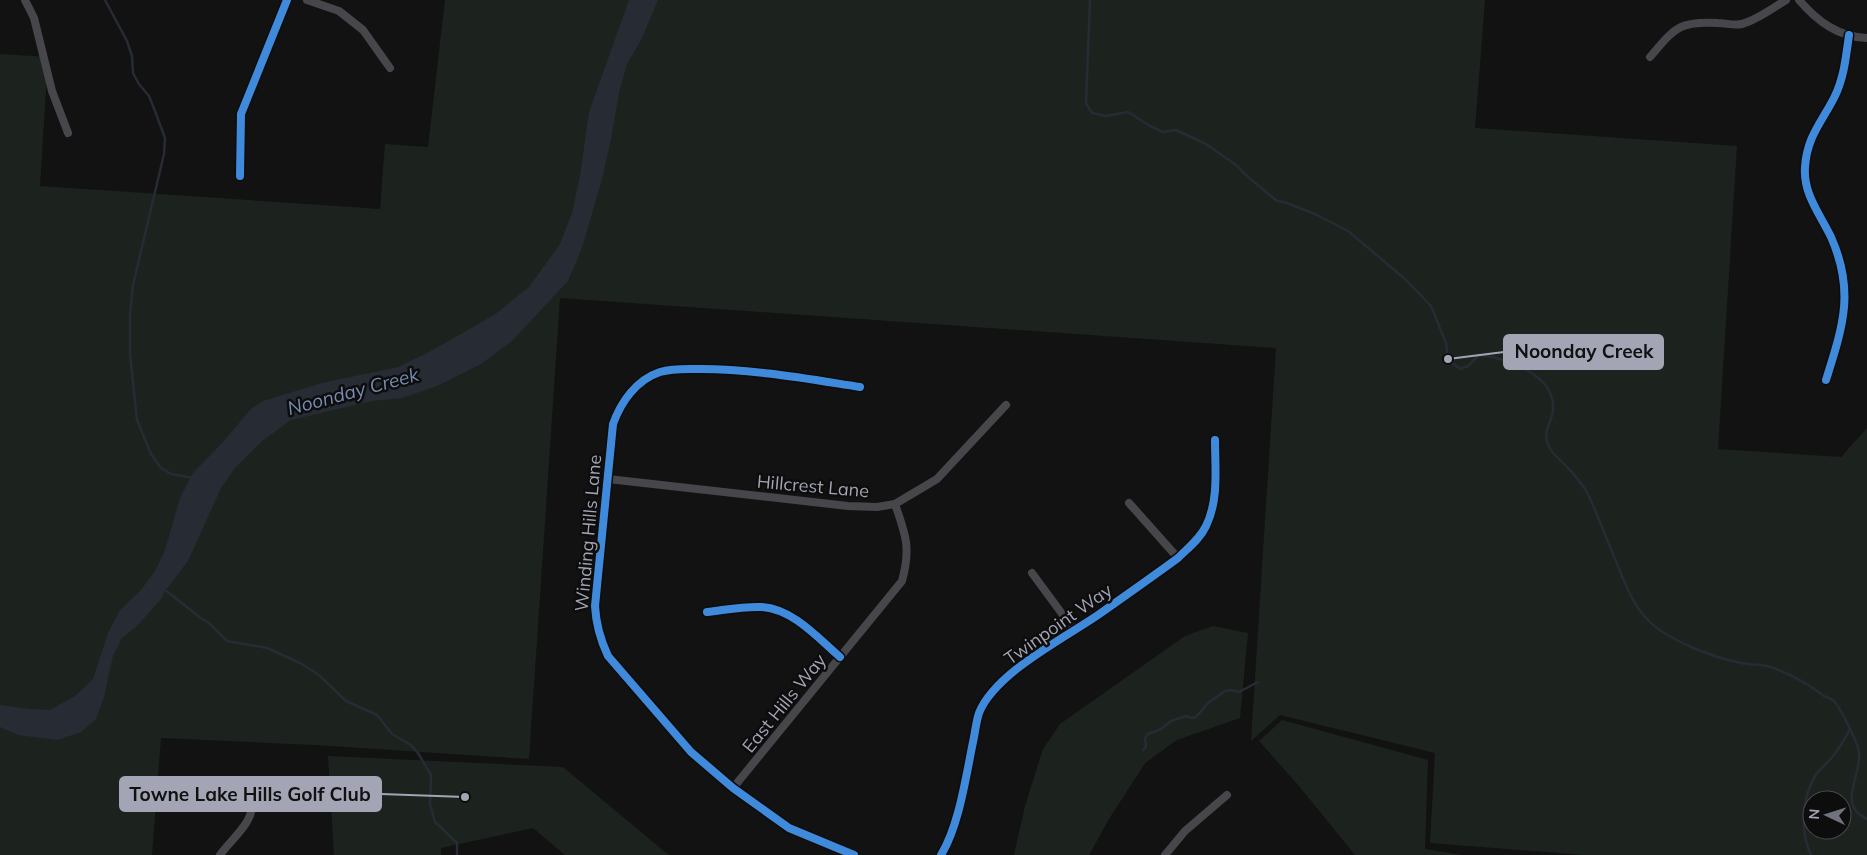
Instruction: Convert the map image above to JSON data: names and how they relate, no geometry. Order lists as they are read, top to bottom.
{
  "streets": {
    "street": [
      "Hillcrest Lane",
      "Winding Hills Lane",
      "Twinpoint Way",
      "East Hills Way"
    ]
  },
  "crossings": [
    ["Hillcrest Lane", "Winding Hills Lane"],
    ["Hillcrest Lane", "East Hills Way"],
    ["Winding Hills Lane", "East Hills Way"]
  ],
  "water": ["Noonday Creek"],
  "places": ["Noonday Creek", "Towne Lake Hills Golf Club"],
  "north": "left"
}
